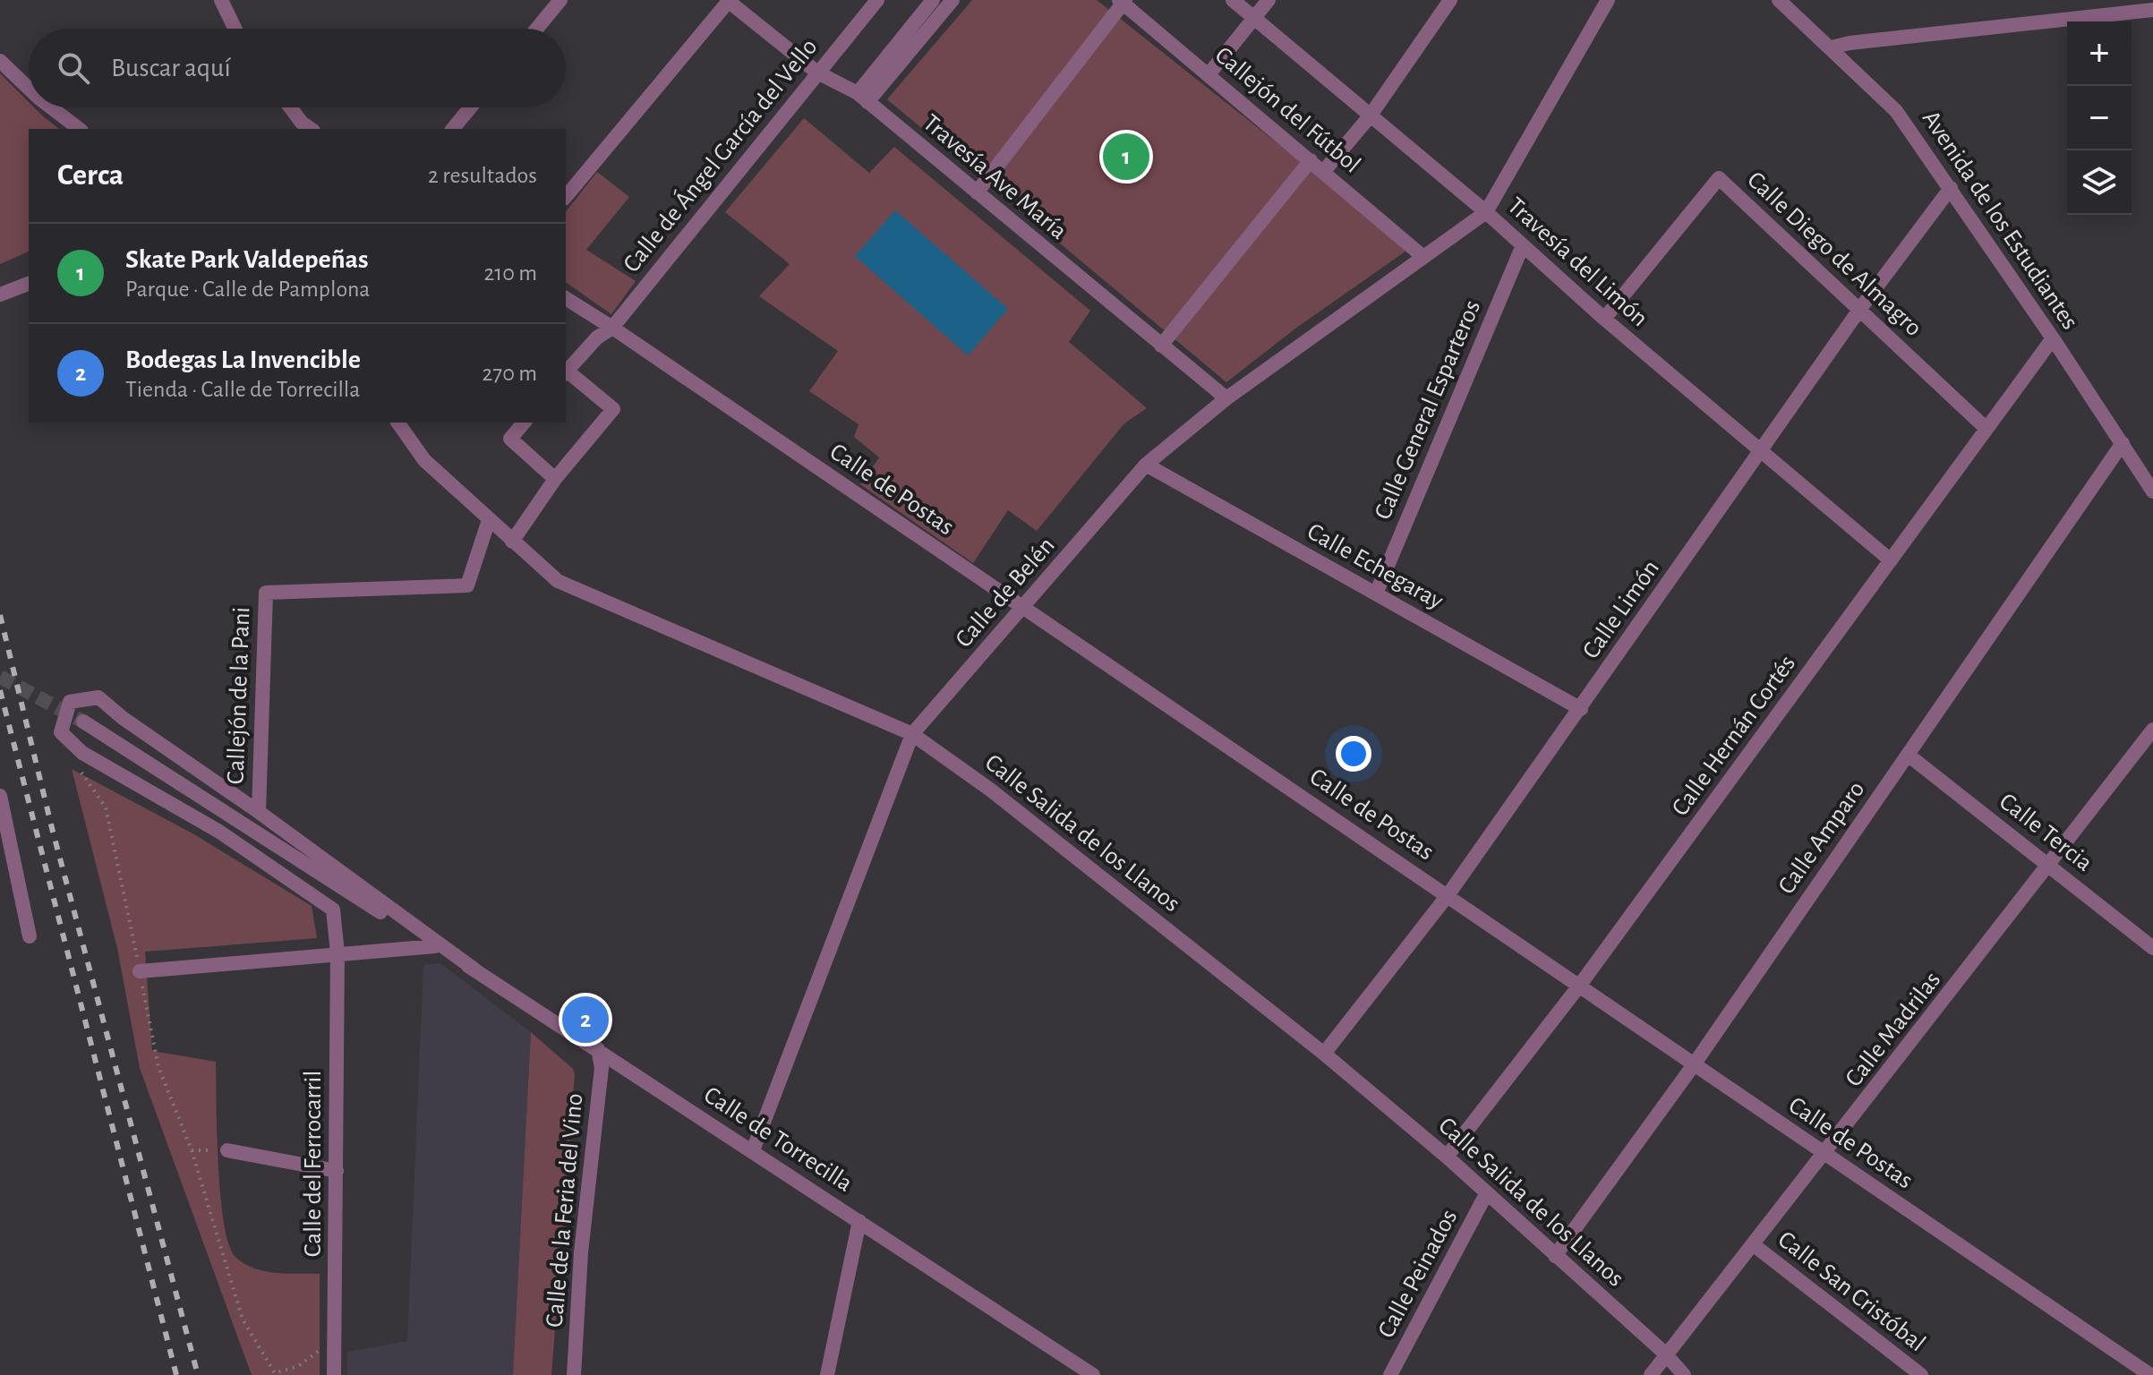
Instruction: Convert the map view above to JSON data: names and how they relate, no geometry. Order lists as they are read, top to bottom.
{
  "streets": {
    "street": [
      "Callejón del Fútbol",
      "Calle de Ángel García del Vello",
      "Travesía Ave María",
      "Avenida de los Estudiantes",
      "Calle Diego de Almagro",
      "Travesía del Limón",
      "Calle General Esparteros",
      "Calle de Postas",
      "Calle Echegaray",
      "Calle de Belén",
      "Calle Limón",
      "Callejón de la Pani",
      "Calle Hernán Cortés",
      "Calle Tercia",
      "Calle Salida de los Llanos",
      "Calle Amparo",
      "Calle Madrilas",
      "Calle de Torrecilla",
      "Calle del Ferrocarril",
      "Calle de la Feria del Vino",
      "Calle Peinados",
      "Calle San Cristóbal"
    ]
  },
  "crossings": [
    ["Callejón del Fútbol", "Calle de Belén"],
    ["Calle de Ángel García del Vello", "Travesía Ave María"],
    ["Calle de Ángel García del Vello", "Calle de Postas"],
    ["Travesía Ave María", "Calle de Belén"],
    ["Avenida de los Estudiantes", "Calle Limón"],
    ["Avenida de los Estudiantes", "Calle Hernán Cortés"],
    ["Avenida de los Estudiantes", "Calle Amparo"],
    ["Calle Diego de Almagro", "Travesía del Limón"],
    ["Calle Diego de Almagro", "Calle Limón"],
    ["Calle Diego de Almagro", "Calle Hernán Cortés"],
    ["Travesía del Limón", "Calle General Esparteros"],
    ["Travesía del Limón", "Calle de Belén"],
    ["Travesía del Limón", "Calle Limón"],
    ["Travesía del Limón", "Calle Hernán Cortés"],
    ["Calle General Esparteros", "Calle Echegaray"],
    ["Calle de Postas", "Calle de Belén"],
    ["Calle de Postas", "Calle Limón"],
    ["Calle de Postas", "Calle Hernán Cortés"],
    ["Calle de Postas", "Calle Amparo"],
    ["Calle de Postas", "Calle Madrilas"],
    ["Calle Echegaray", "Calle de Belén"],
    ["Calle Echegaray", "Calle Limón"],
    ["Calle de Belén", "Calle Salida de los Llanos"],
    ["Calle de Belén", "Calle de Torrecilla"],
    ["Calle Limón", "Calle Salida de los Llanos"],
    ["Callejón de la Pani", "Calle Salida de los Llanos"],
    ["Calle Hernán Cortés", "Calle Salida de los Llanos"],
    ["Calle Tercia", "Calle Amparo"],
    ["Calle Tercia", "Calle Madrilas"],
    ["Calle Salida de los Llanos", "Calle Amparo"],
    ["Calle Salida de los Llanos", "Calle Madrilas"],
    ["Calle Salida de los Llanos", "Calle Peinados"],
    ["Calle Madrilas", "Calle San Cristóbal"],
    ["Calle de Torrecilla", "Calle de la Feria del Vino"]
  ],
  "page": {
    "map_buttons": ["+", "−"],
    "search": "Buscar aquí",
    "heading": ["Cerca", "2 resultados"],
    "pins": ["1", "2"],
    "list": [
      {
        "mark": "1",
        "name": "Skate Park Valdepeñas",
        "note": "Parque · Calle de Pamplona",
        "value": "210 m"
      },
      {
        "mark": "2",
        "name": "Bodegas La Invencible",
        "note": "Tienda · Calle de Torrecilla",
        "value": "270 m"
      }
    ]
  }
}
